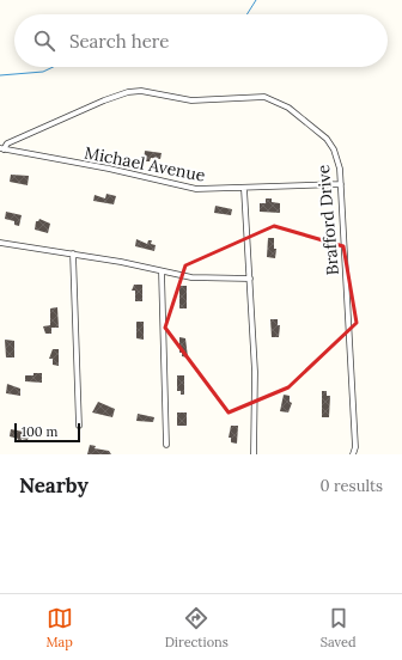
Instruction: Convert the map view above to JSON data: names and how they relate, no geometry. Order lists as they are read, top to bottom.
{
  "streets": {
    "street": ["Michael Avenue", "Brafford Drive"]
  },
  "crossings": [
    ["Michael Avenue", "Brafford Drive"]
  ],
  "scale_bar": "100 m",
  "page": {
    "search": "Search here",
    "scale": "100 m",
    "heading": ["Nearby", "0 results"],
    "nav": ["Map", "Directions", "Saved"]
  }
}
